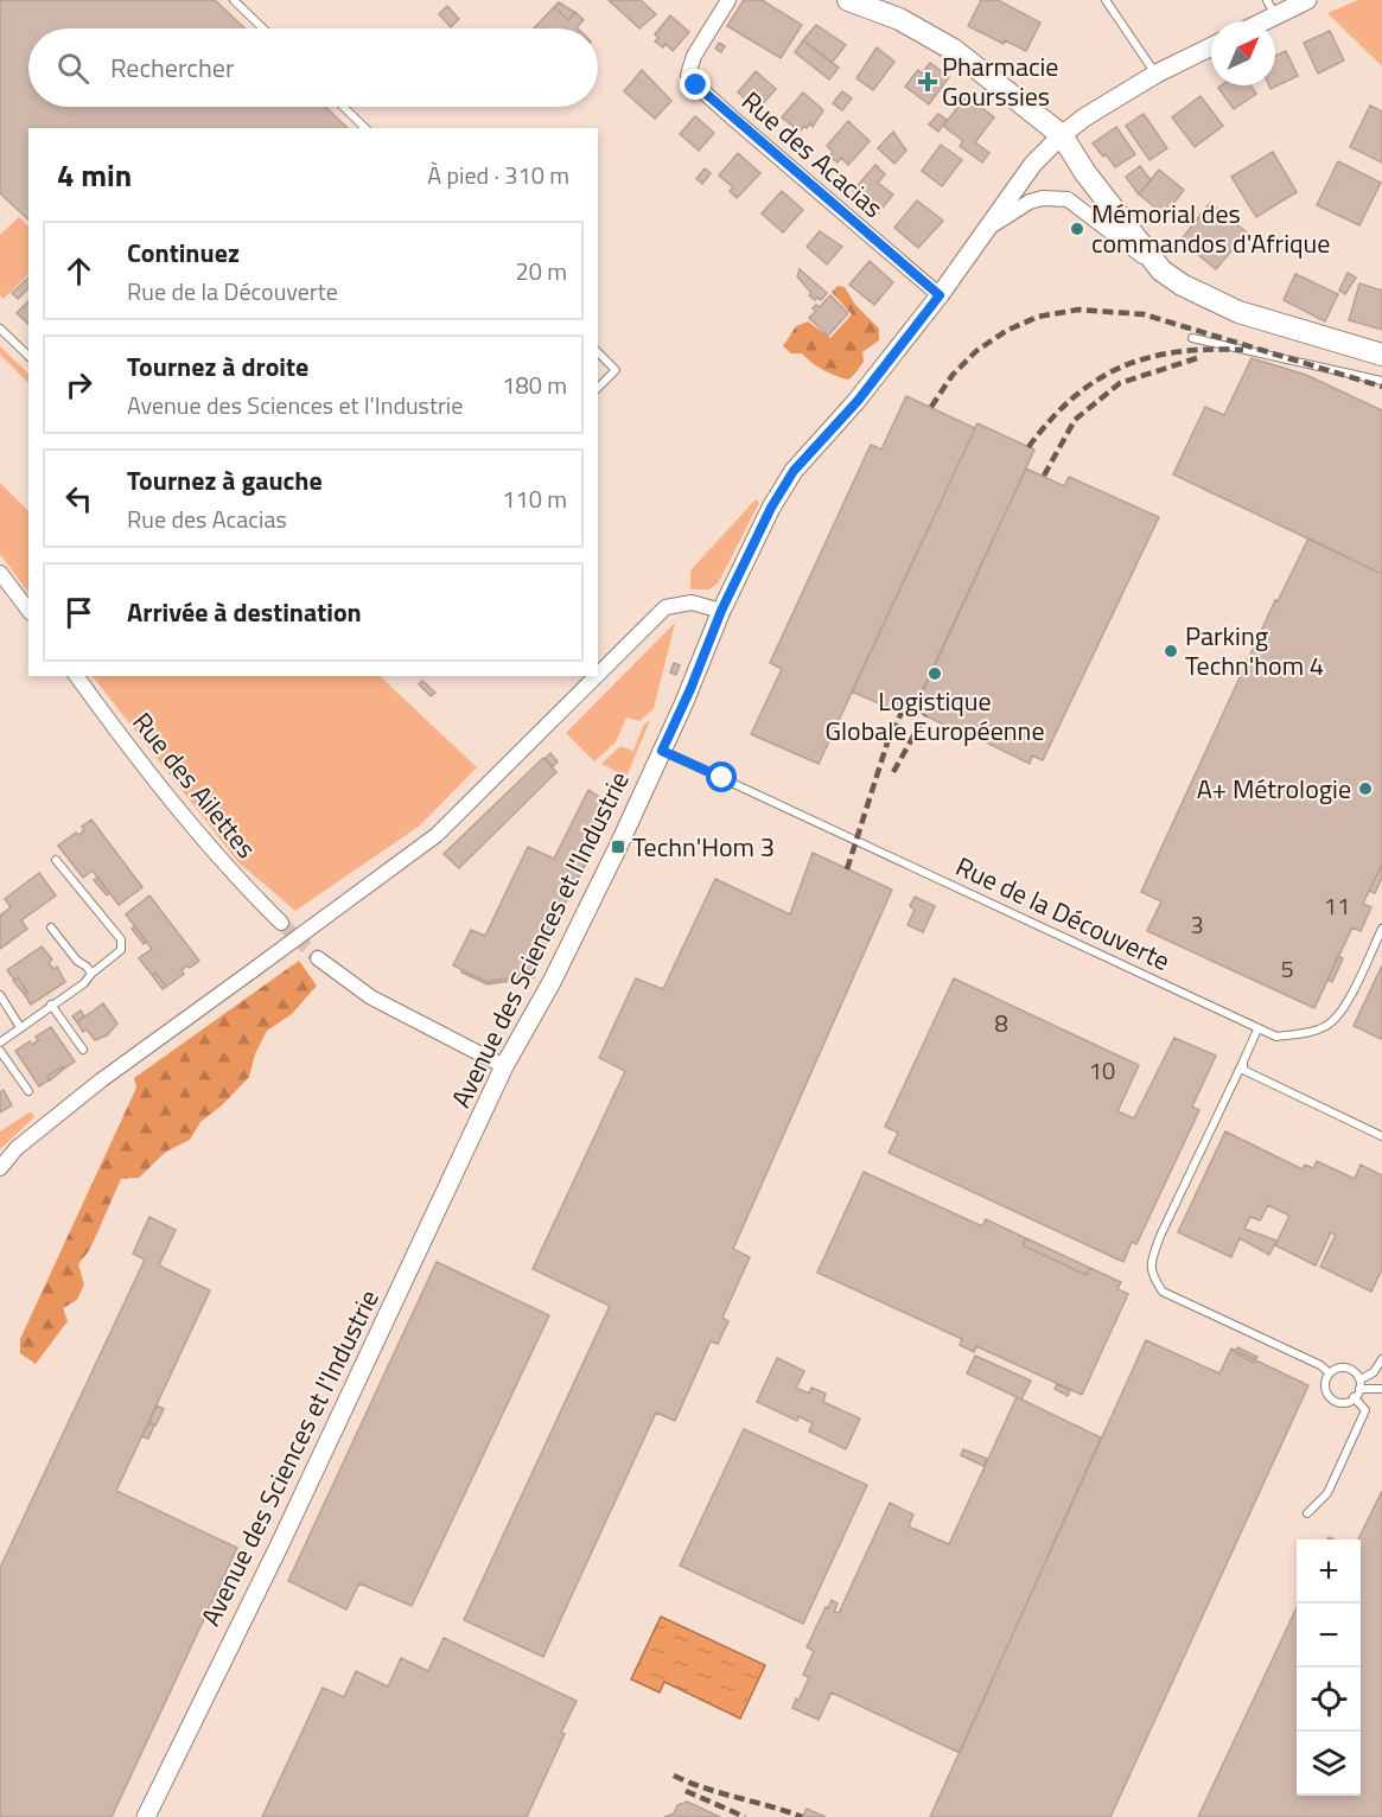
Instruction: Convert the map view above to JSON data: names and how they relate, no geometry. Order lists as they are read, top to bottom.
{
  "streets": {
    "street": ["Rue des Acacias", "Rue des Ailettes", "Avenue des Sciences et l'Industrie"],
    "lane": ["Rue de la Découverte"]
  },
  "crossings": [
    ["Rue des Acacias", "Avenue des Sciences et l'Industrie"],
    ["Rue de la Découverte", "Avenue des Sciences et l'Industrie"]
  ],
  "places": {
    "health": ["Pharmacie Gourssies"],
    "other": [
      "Mémorial des commandos d'Afrique",
      "Parking Techn'hom 4",
      "Logistique Globale Européenne",
      "A+ Métrologie"
    ],
    "transit": ["Techn'Hom 3"]
  },
  "house_numbers": [
    "11",
    "3",
    "5",
    "8",
    "10"
  ],
  "north": "top right",
  "page": {
    "search": "Rechercher",
    "heading": ["4 min", "À pied · 310 m"],
    "list": [
      ["Continuez", "Rue de la Découverte", "20 m"],
      ["Tournez à droite", "Avenue des Sciences et l'Industrie", "180 m"],
      ["Tournez à gauche", "Rue des Acacias", "110 m"],
      "Arrivée à destination"
    ],
    "map_buttons": ["+", "−"]
  }
}
